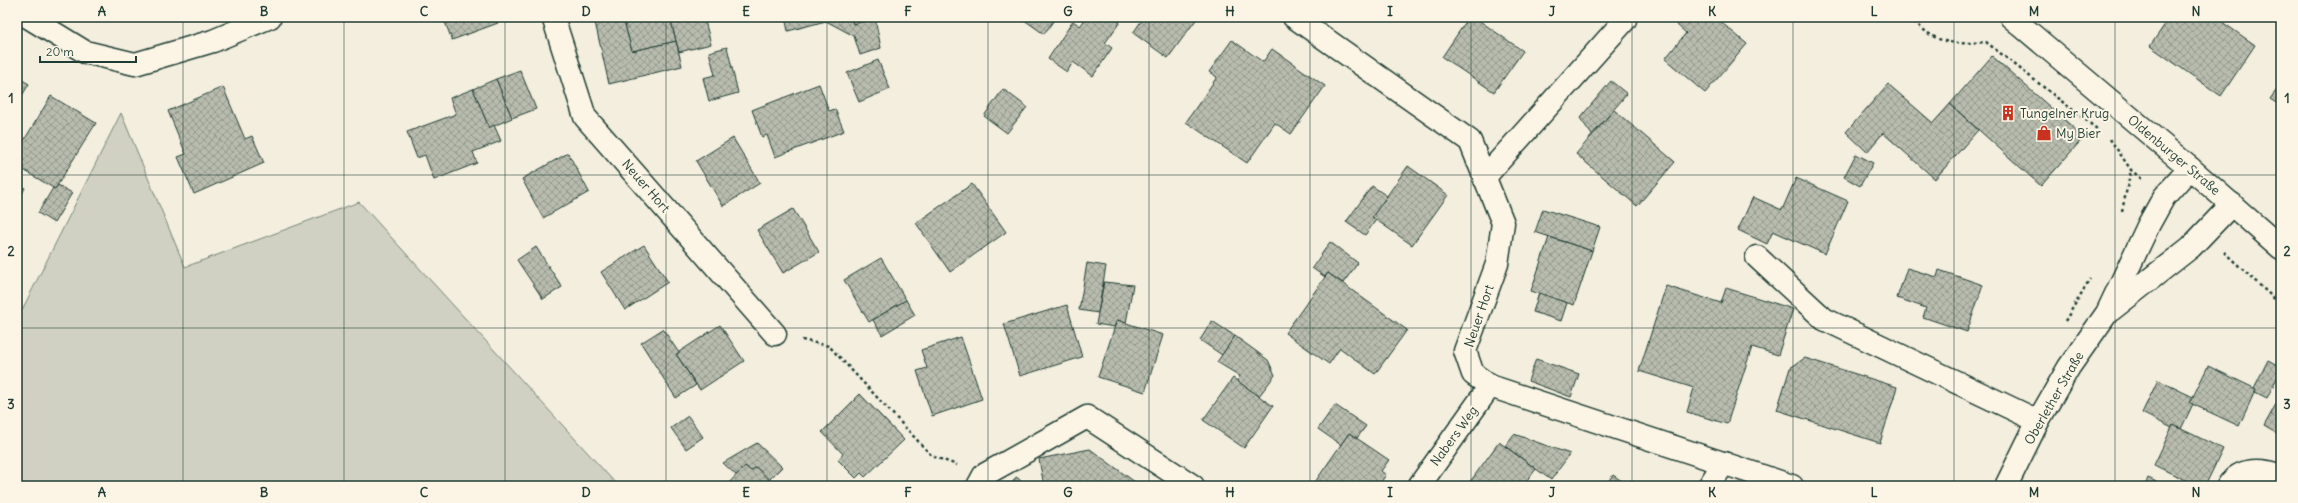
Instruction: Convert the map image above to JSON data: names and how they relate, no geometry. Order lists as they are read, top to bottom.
{
  "streets": {
    "street": [
      "Oldenburger Straße",
      "Neuer Hort",
      "Oberlether Straße",
      "Nabers Weg"
    ]
  },
  "crossings": [
    ["Oldenburger Straße", "Oberlether Straße"],
    ["Neuer Hort", "Nabers Weg"]
  ],
  "places": {
    "building": ["Tungelner Krug"],
    "shop": ["My Bier"]
  },
  "scale_bar": "20 m",
  "grid": {
    "columns": [
      "A",
      "B",
      "C",
      "D",
      "E",
      "F",
      "G",
      "H",
      "I",
      "J",
      "K",
      "L",
      "M",
      "N"
    ],
    "rows": ["1", "2", "3"]
  }
}
